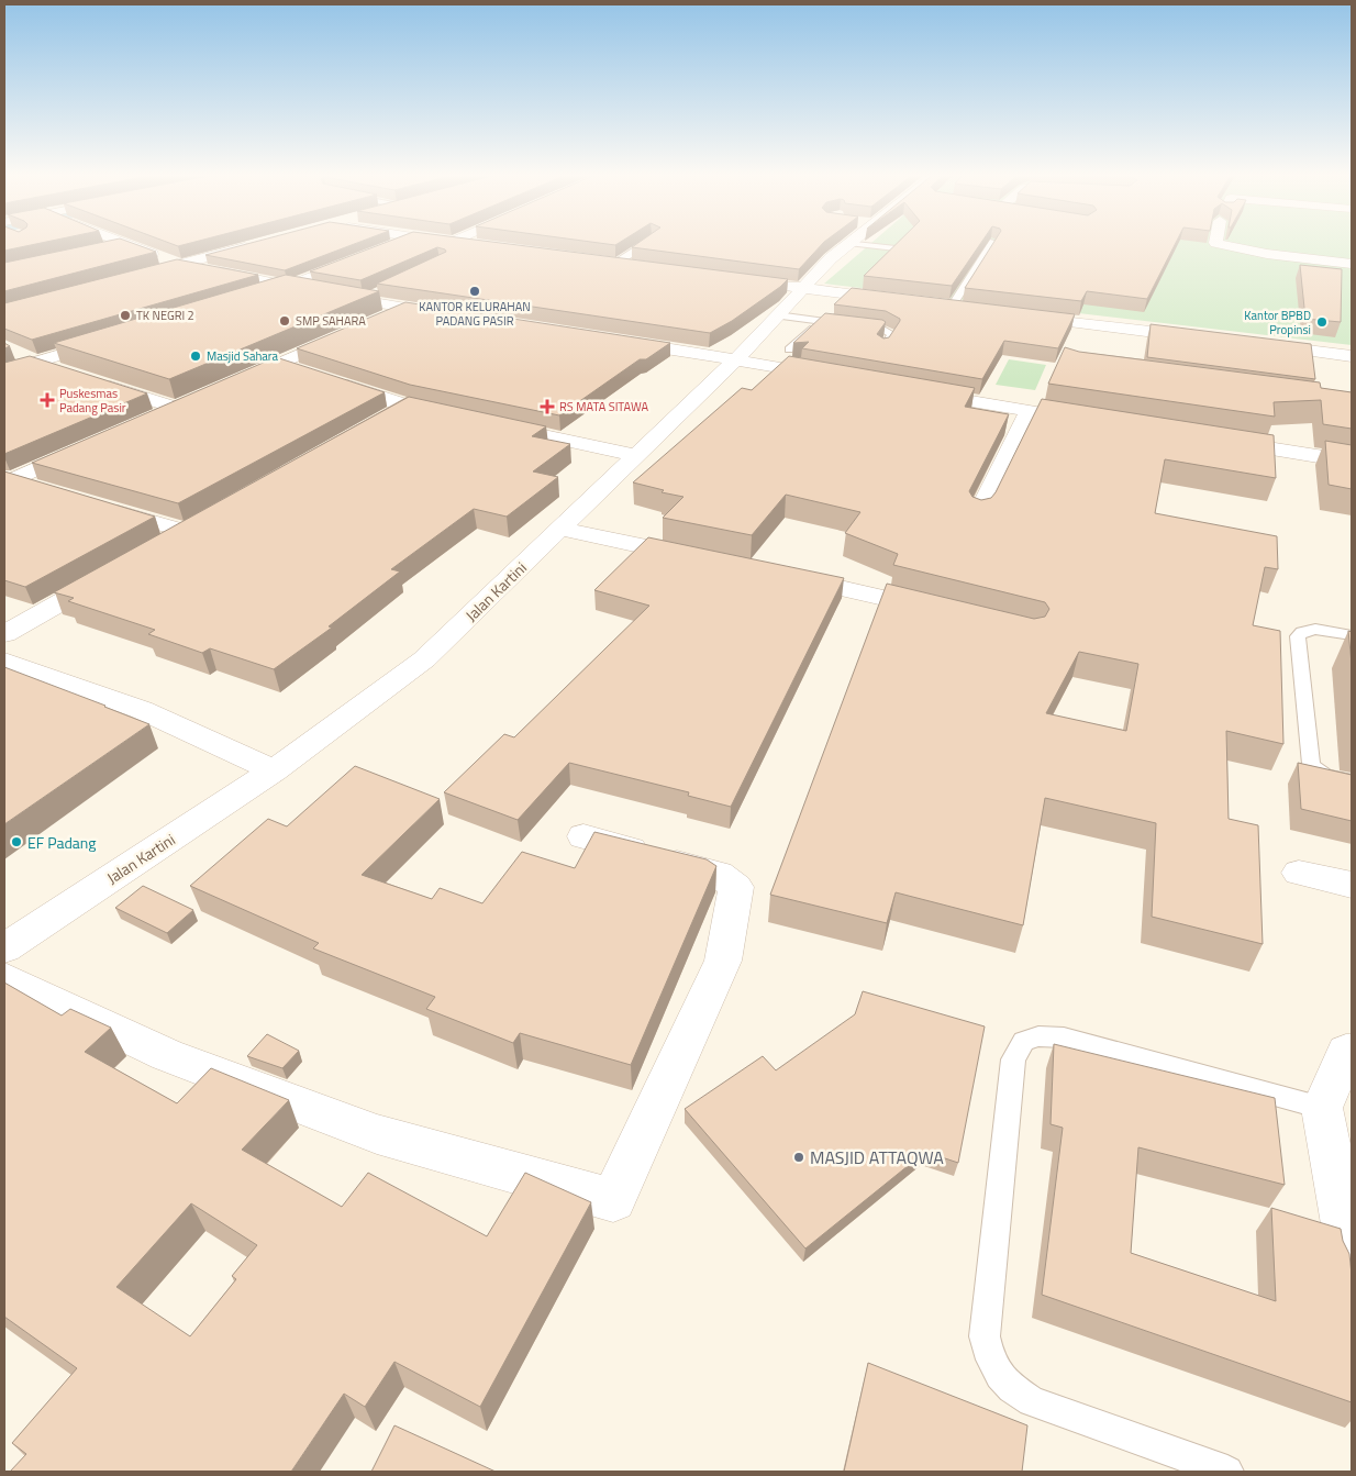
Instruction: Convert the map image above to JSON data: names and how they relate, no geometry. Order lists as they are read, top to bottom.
{
  "streets": {
    "street": ["Jalan Kartini"]
  },
  "places": {
    "other": [
      "KANTOR KELURAHAN PADANG PASIR",
      "TK NEGRI 2",
      "SMP SAHARA",
      "Kantor BPBD Propinsi",
      "Masjid Sahara",
      "EF Padang",
      "MASJID ATTAQWA"
    ],
    "health": ["Puskesmas Padang Pasir", "RS MATA SITAWA"]
  }
}
